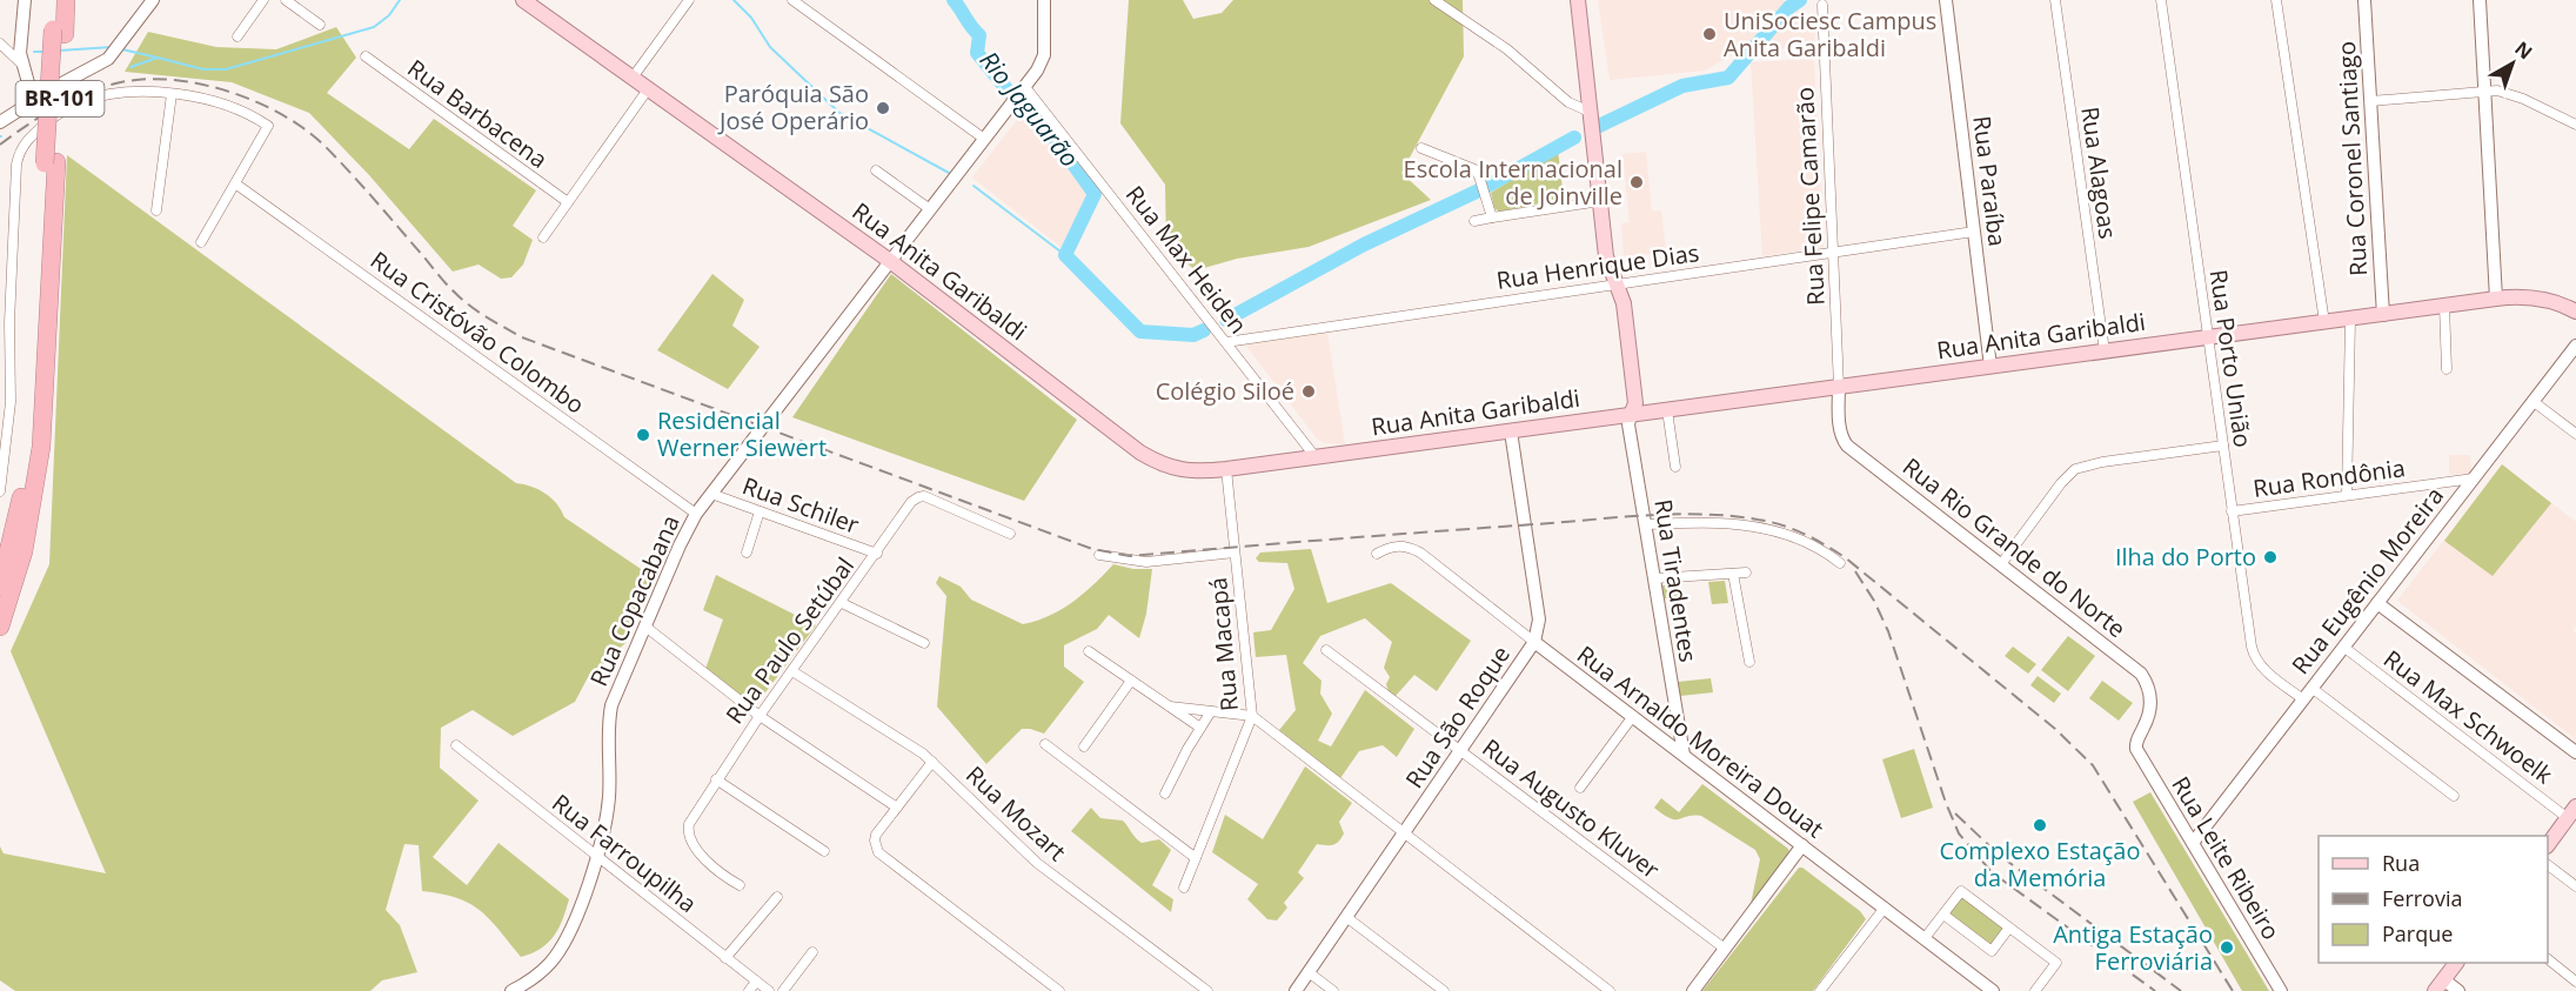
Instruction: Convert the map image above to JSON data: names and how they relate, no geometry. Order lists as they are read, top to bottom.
{
  "streets": {
    "highway": ["BR-101"],
    "main road": ["Rua Anita Garibaldi"],
    "street": [
      "Rua Barbacena",
      "Rua Coronel Santiago",
      "Rua Alagoas",
      "Rua Paraíba",
      "Rua Felipe Camarão",
      "Rua Max Heiden",
      "Rua Henrique Dias",
      "Rua Cristóvão Colombo",
      "Rua Porto União",
      "Rua Rondônia",
      "Rua Schiler",
      "Rua Rio Grande do Norte",
      "Rua Tiradentes",
      "Rua Eugênio Moreira",
      "Rua Copacabana",
      "Rua Paulo Setúbal",
      "Rua Macapá",
      "Rua São Roque",
      "Rua Max Schwoelk",
      "Rua Arnaldo Moreira Douat",
      "Rua Augusto Kluver",
      "Rua Mozart",
      "Rua Farroupilha",
      "Rua Leite Ribeiro"
    ]
  },
  "crossings": [
    ["Rua Coronel Santiago", "Rua Anita Garibaldi"],
    ["Rua Alagoas", "Rua Anita Garibaldi"],
    ["Rua Paraíba", "Rua Henrique Dias"],
    ["Rua Paraíba", "Rua Anita Garibaldi"],
    ["Rua Felipe Camarão", "Rua Henrique Dias"],
    ["Rua Felipe Camarão", "Rua Anita Garibaldi"],
    ["Rua Felipe Camarão", "Rua Rio Grande do Norte"],
    ["Rua Max Heiden", "Rua Henrique Dias"],
    ["Rua Max Heiden", "Rua Anita Garibaldi"],
    ["Rua Max Heiden", "Rua Copacabana"],
    ["Rua Anita Garibaldi", "Rua Porto União"],
    ["Rua Anita Garibaldi", "Rua Rio Grande do Norte"],
    ["Rua Anita Garibaldi", "Rua Tiradentes"],
    ["Rua Anita Garibaldi", "Rua Copacabana"],
    ["Rua Anita Garibaldi", "Rua Macapá"],
    ["Rua Anita Garibaldi", "Rua São Roque"],
    ["Rua Cristóvão Colombo", "Rua Copacabana"],
    ["Rua Porto União", "Rua Rondônia"],
    ["Rua Porto União", "Rua Eugênio Moreira"],
    ["Rua Rondônia", "Rua Eugênio Moreira"],
    ["Rua Schiler", "Rua Copacabana"],
    ["Rua Schiler", "Rua Paulo Setúbal"],
    ["Rua Rio Grande do Norte", "Rua Leite Ribeiro"],
    ["Rua Tiradentes", "Rua Arnaldo Moreira Douat"],
    ["Rua Eugênio Moreira", "Rua Max Schwoelk"],
    ["Rua Eugênio Moreira", "Rua Leite Ribeiro"],
    ["Rua Copacabana", "Rua Farroupilha"],
    ["Rua Paulo Setúbal", "Rua Mozart"],
    ["Rua São Roque", "Rua Arnaldo Moreira Douat"],
    ["Rua São Roque", "Rua Augusto Kluver"]
  ],
  "water": ["Rio Jaguarão"],
  "places": [
    "UniSociesc Campus Anita Garibaldi",
    "Paróquia São José Operário",
    "Escola Internacional de Joinville",
    "Colégio Siloé",
    "Residencial Werner Siewert",
    "Ilha do Porto",
    "Complexo Estação da Memória",
    "Antiga Estação Ferroviária"
  ],
  "legend": ["Rua", "Ferrovia", "Parque"],
  "north": "top right"
}
